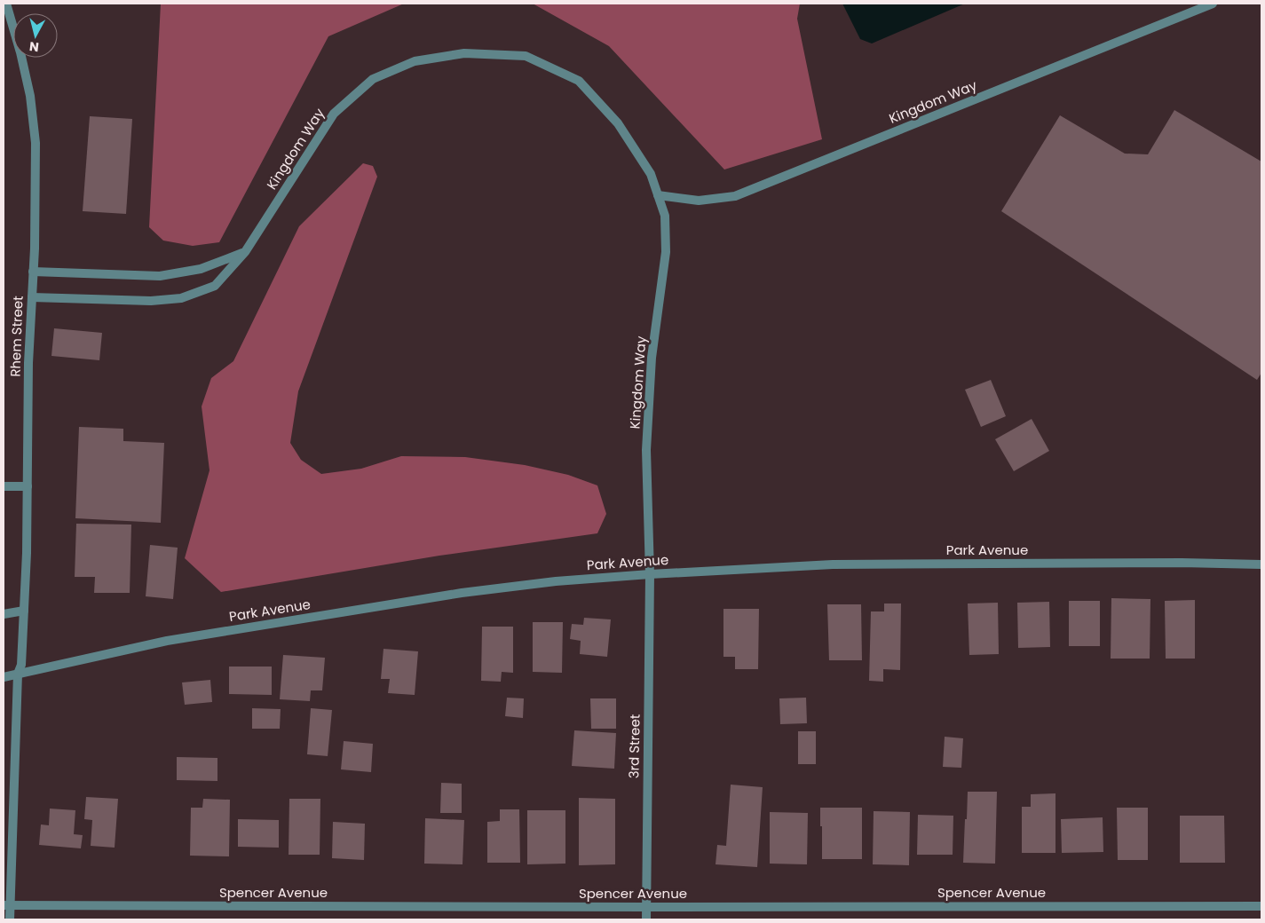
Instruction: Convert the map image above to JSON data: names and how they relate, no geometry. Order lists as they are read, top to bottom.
{
  "streets": {
    "street": [
      "Kingdom Way",
      "Rhem Street",
      "Park Avenue",
      "3rd Street",
      "Spencer Avenue"
    ]
  },
  "crossings": [
    ["Kingdom Way", "Rhem Street"],
    ["Kingdom Way", "Park Avenue"],
    ["Kingdom Way", "3rd Street"],
    ["Rhem Street", "Park Avenue"],
    ["Rhem Street", "Spencer Avenue"],
    ["Park Avenue", "3rd Street"],
    ["3rd Street", "Spencer Avenue"]
  ],
  "north": "bottom"
}
